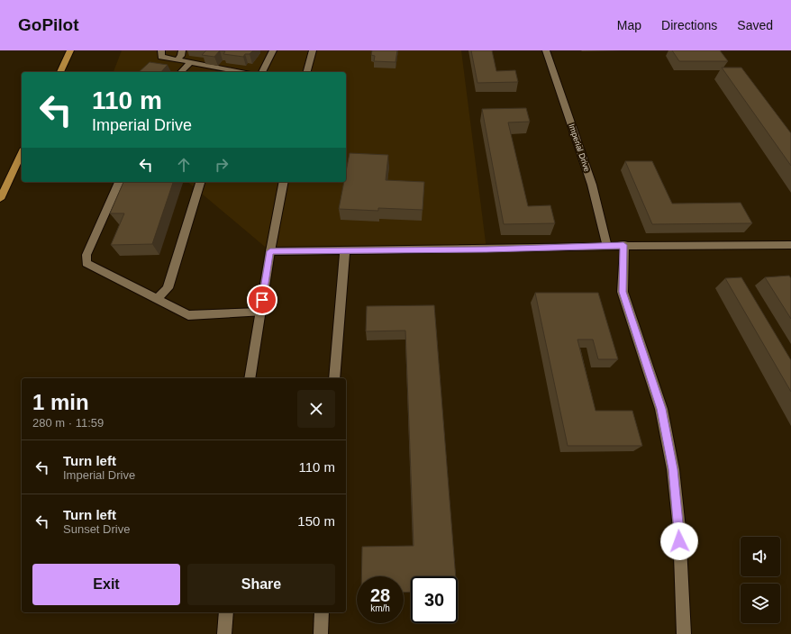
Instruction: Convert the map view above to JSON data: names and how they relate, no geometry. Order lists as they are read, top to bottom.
{
  "streets": {
    "street": ["Imperial Drive"]
  },
  "page": {
    "header": "GoPilot",
    "nav": ["Map", "Directions", "Saved"],
    "turn": ["110 m", "Imperial Drive"],
    "heading": ["1 min", "280 m · 11:59"],
    "list": [
      {
        "name": "Turn left",
        "note": "Imperial Drive",
        "value": "110 m"
      },
      {
        "name": "Turn left",
        "note": "Sunset Drive",
        "value": "150 m"
      }
    ],
    "buttons": ["Exit", "Share"],
    "speed": "28 km/h",
    "limit": "30"
  }
}
